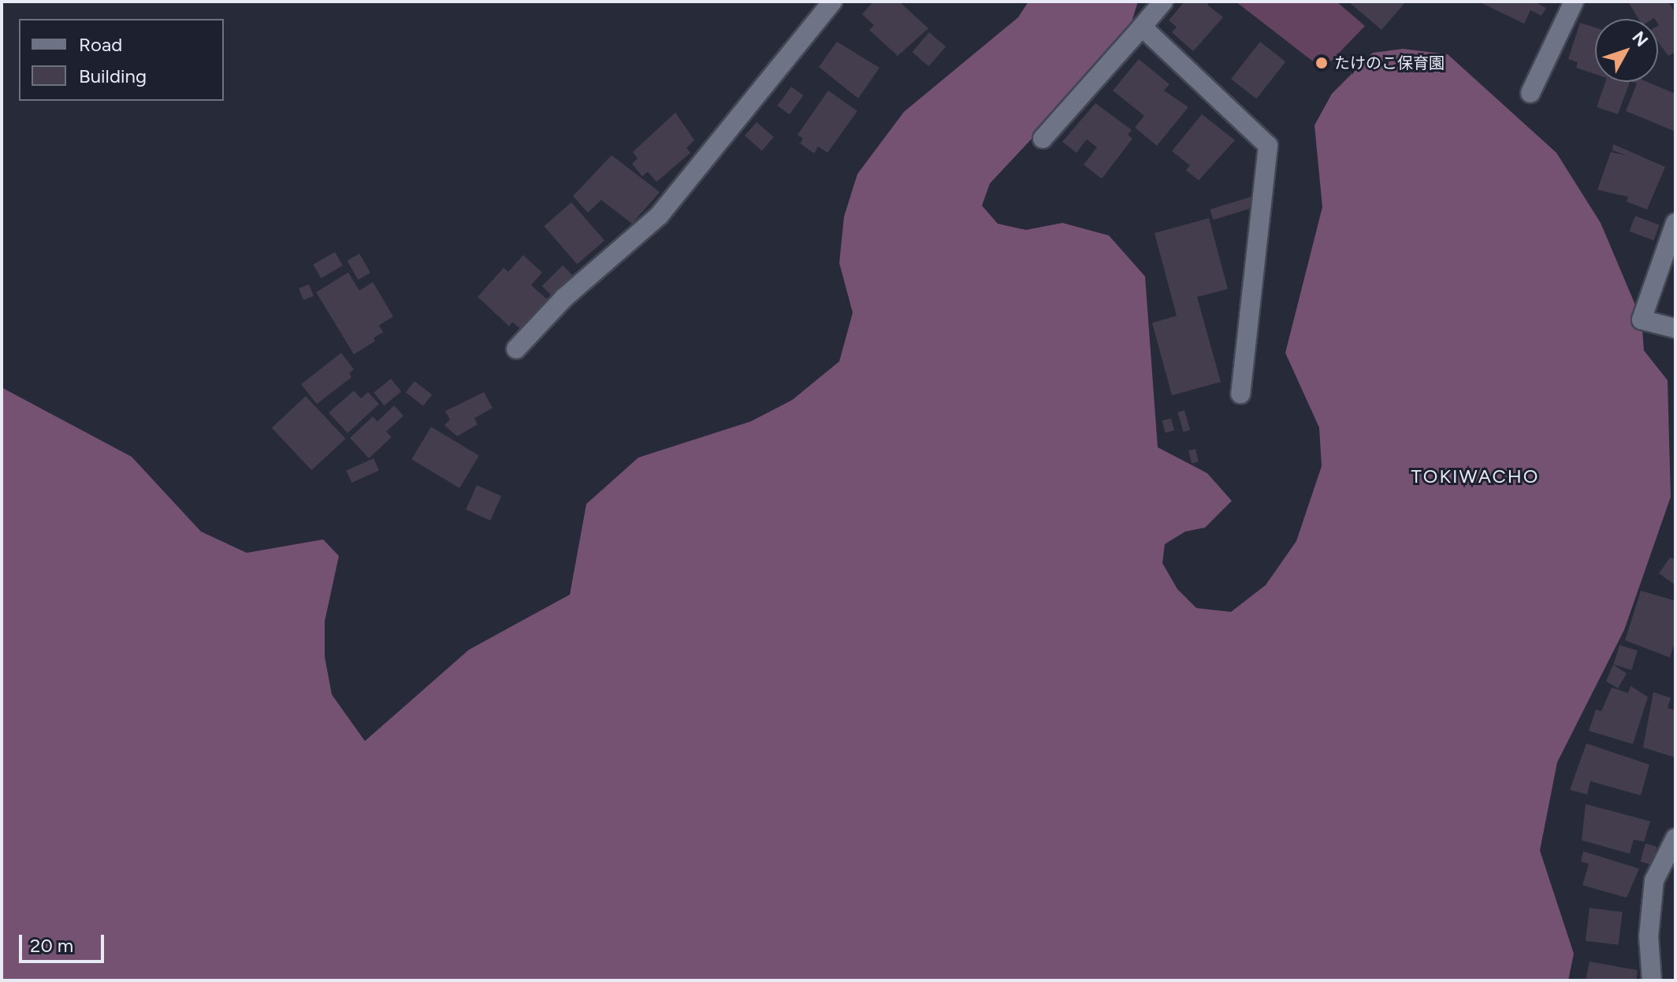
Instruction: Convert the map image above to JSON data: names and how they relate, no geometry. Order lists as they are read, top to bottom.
{
  "districts": ["TOKIWACHO"],
  "places": ["たけのこ保育園"],
  "legend": ["Road", "Building"],
  "scale_bar": "20 m",
  "north": "top right"
}
